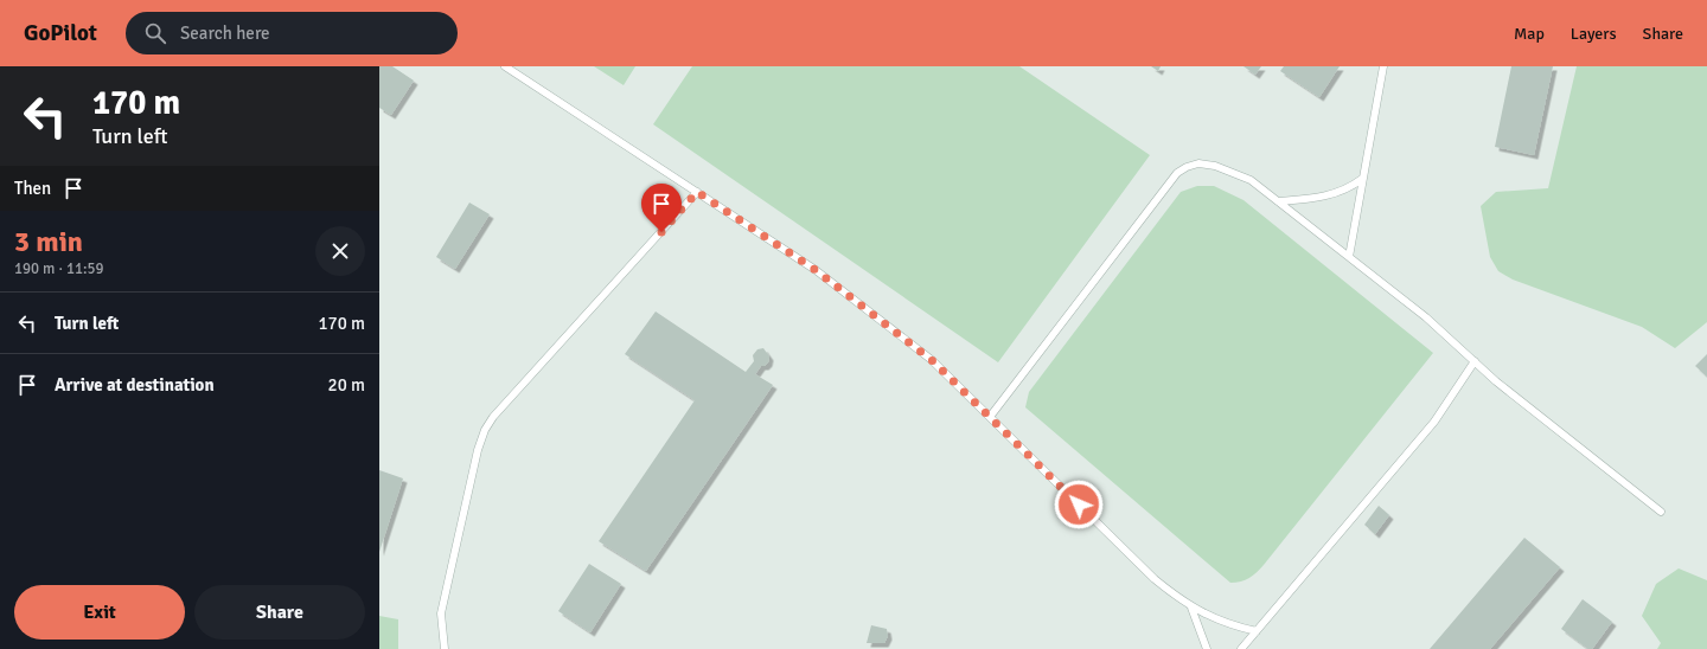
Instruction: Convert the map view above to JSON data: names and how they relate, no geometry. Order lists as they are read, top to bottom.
{
  "page": {
    "header": "GoPilot",
    "search": "Search here",
    "nav": ["Map", "Layers", "Share"],
    "turn": ["170 m", "Turn left"],
    "then": "Then",
    "heading": ["3 min", "190 m · 11:59"],
    "list": [
      {
        "name": "Turn left",
        "value": "170 m"
      },
      {
        "name": "Arrive at destination",
        "value": "20 m"
      }
    ],
    "buttons": ["Exit", "Share"]
  }
}
